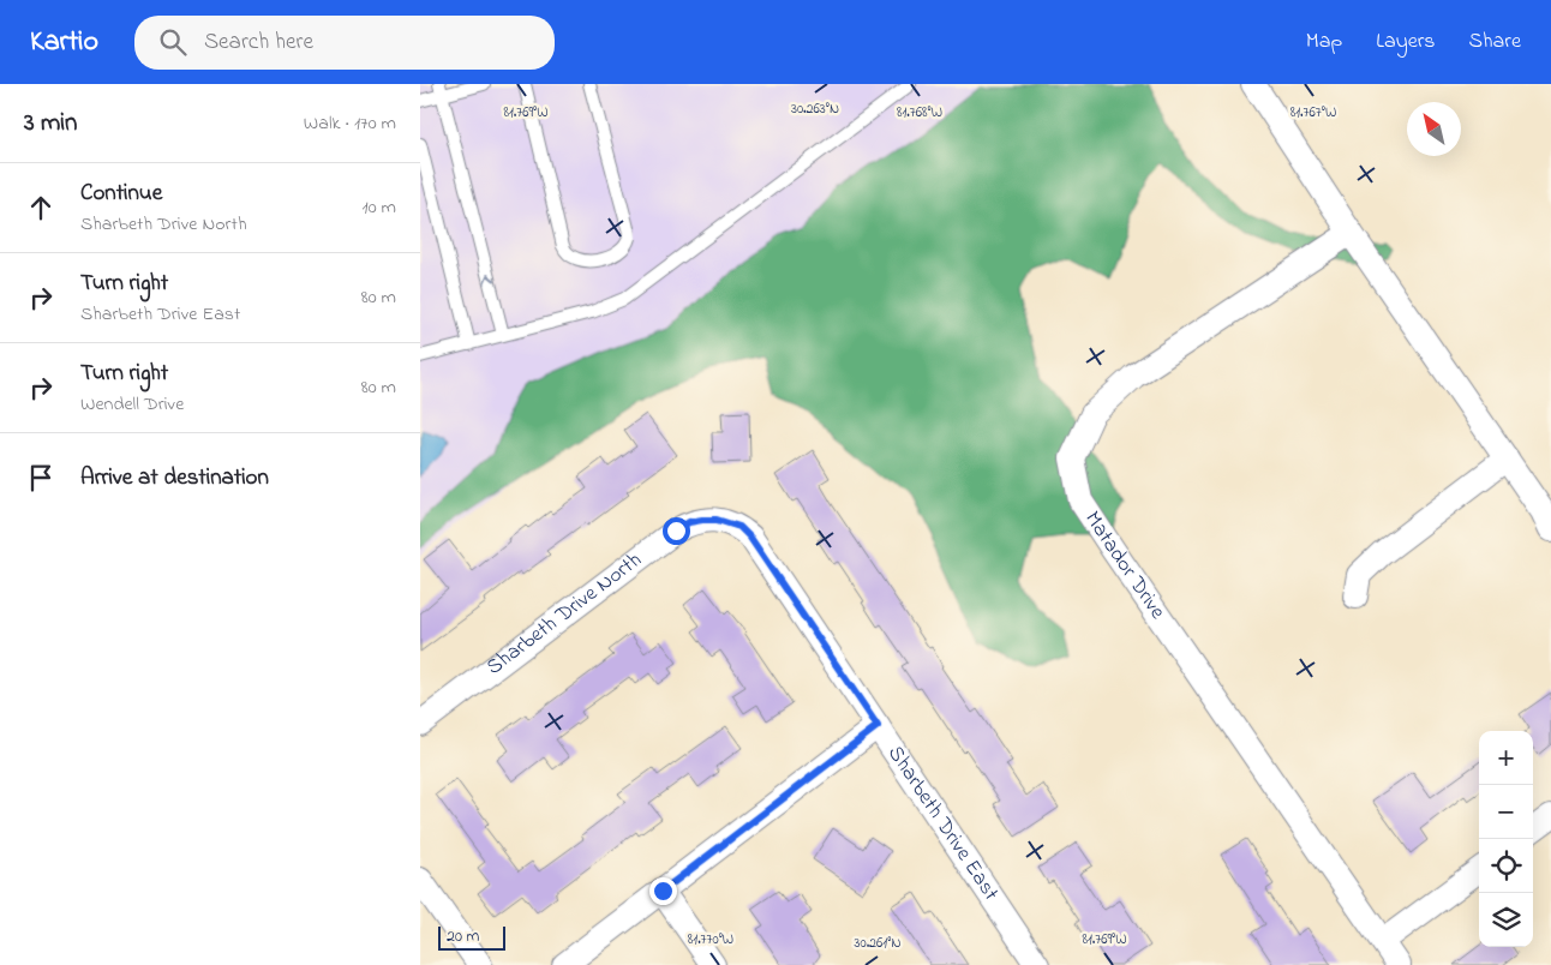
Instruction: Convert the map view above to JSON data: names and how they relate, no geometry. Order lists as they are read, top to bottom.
{
  "streets": {
    "street": ["Matador Drive", "Sharbeth Drive North", "Sharbeth Drive East"]
  },
  "crossings": [
    ["Sharbeth Drive North", "Sharbeth Drive East"]
  ],
  "scale_bar": "20 m",
  "north": "top left",
  "page": {
    "header": "Kartio",
    "search": "Search here",
    "nav": ["Map", "Layers", "Share"],
    "heading": ["3 min", "Walk · 170 m"],
    "list": [
      ["Continue", "Sharbeth Drive North", "10 m"],
      ["Turn right", "Sharbeth Drive East", "80 m"],
      ["Turn right", "Wendell Drive", "80 m"],
      "Arrive at destination"
    ],
    "map_buttons": ["+", "−"],
    "scale": "20 m"
  },
  "coordinates": [
    "30.263°N",
    "81.769°W",
    "81.768°W",
    "81.767°W",
    "81.770°W",
    "30.261°N"
  ]
}
